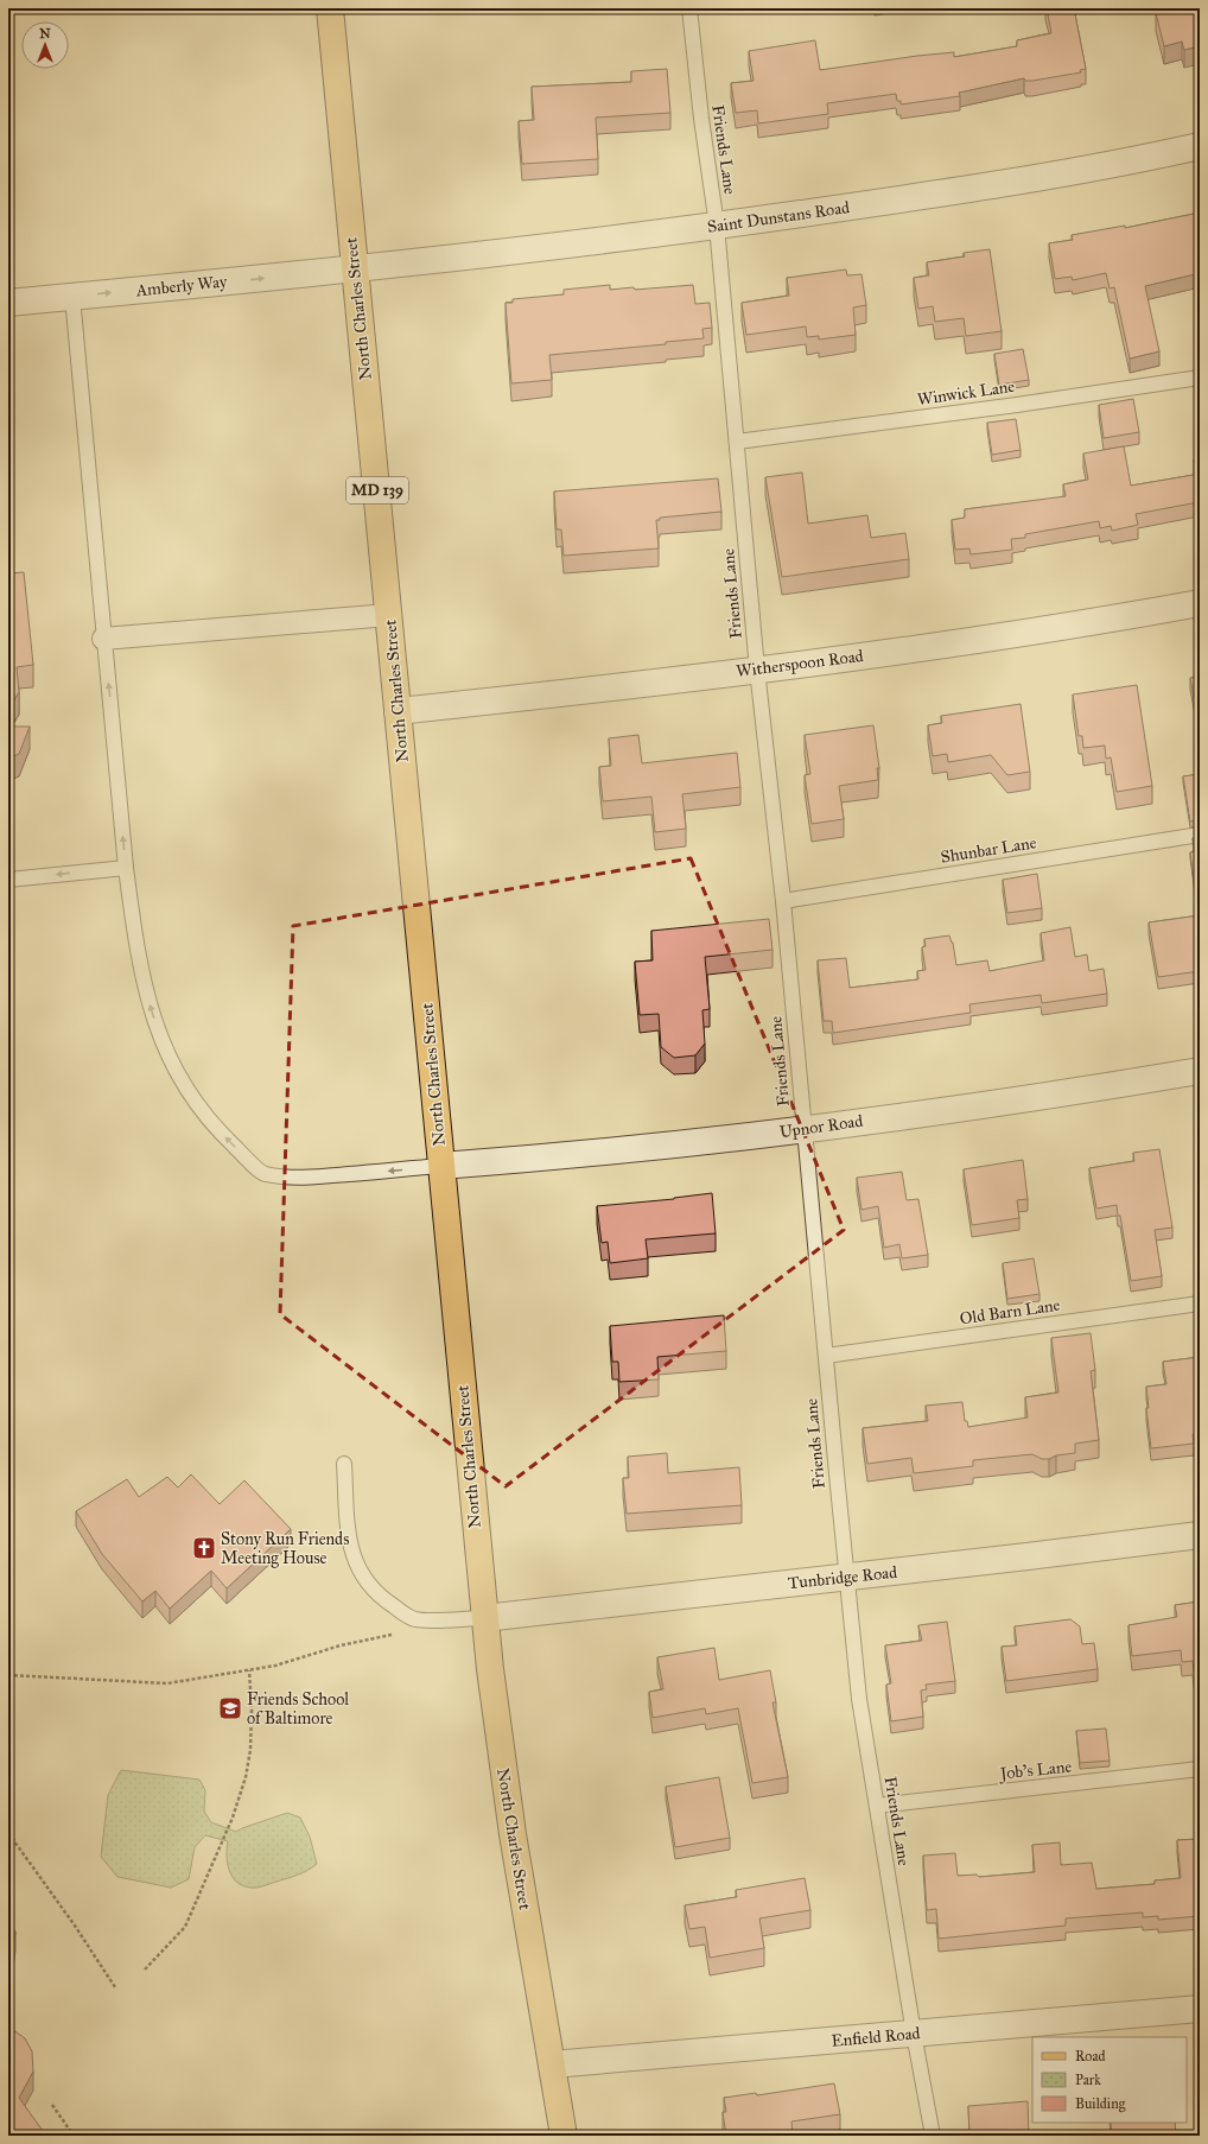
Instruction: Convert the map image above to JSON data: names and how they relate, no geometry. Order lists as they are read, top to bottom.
{
  "streets": {
    "main road": ["North Charles Street", "MD 139"],
    "street": [
      "Saint Dunstans Road",
      "Amberly Way",
      "Witherspoon Road",
      "Upnor Road",
      "Tunbridge Road",
      "Enfield Road"
    ],
    "lane": [
      "Friends Lane",
      "Winwick Lane",
      "Shunbar Lane",
      "Old Barn Lane",
      "Job's Lane"
    ]
  },
  "crossings": [
    ["Friends Lane", "Saint Dunstans Road"],
    ["Friends Lane", "Winwick Lane"],
    ["Friends Lane", "Witherspoon Road"],
    ["Friends Lane", "Shunbar Lane"],
    ["Friends Lane", "Upnor Road"],
    ["Friends Lane", "Old Barn Lane"],
    ["Friends Lane", "Tunbridge Road"],
    ["Friends Lane", "Job's Lane"],
    ["Friends Lane", "Enfield Road"],
    ["Saint Dunstans Road", "Amberly Way"],
    ["Saint Dunstans Road", "North Charles Street"],
    ["Amberly Way", "North Charles Street"],
    ["North Charles Street", "Witherspoon Road"],
    ["North Charles Street", "Upnor Road"],
    ["North Charles Street", "Tunbridge Road"],
    ["North Charles Street", "Enfield Road"]
  ],
  "one_way": ["Amberly Way"],
  "places": {
    "church": ["Stony Run Friends Meeting House"],
    "school or university": ["Friends School of Baltimore"]
  },
  "legend": ["Road", "Park", "Building"],
  "north": "top"
}
